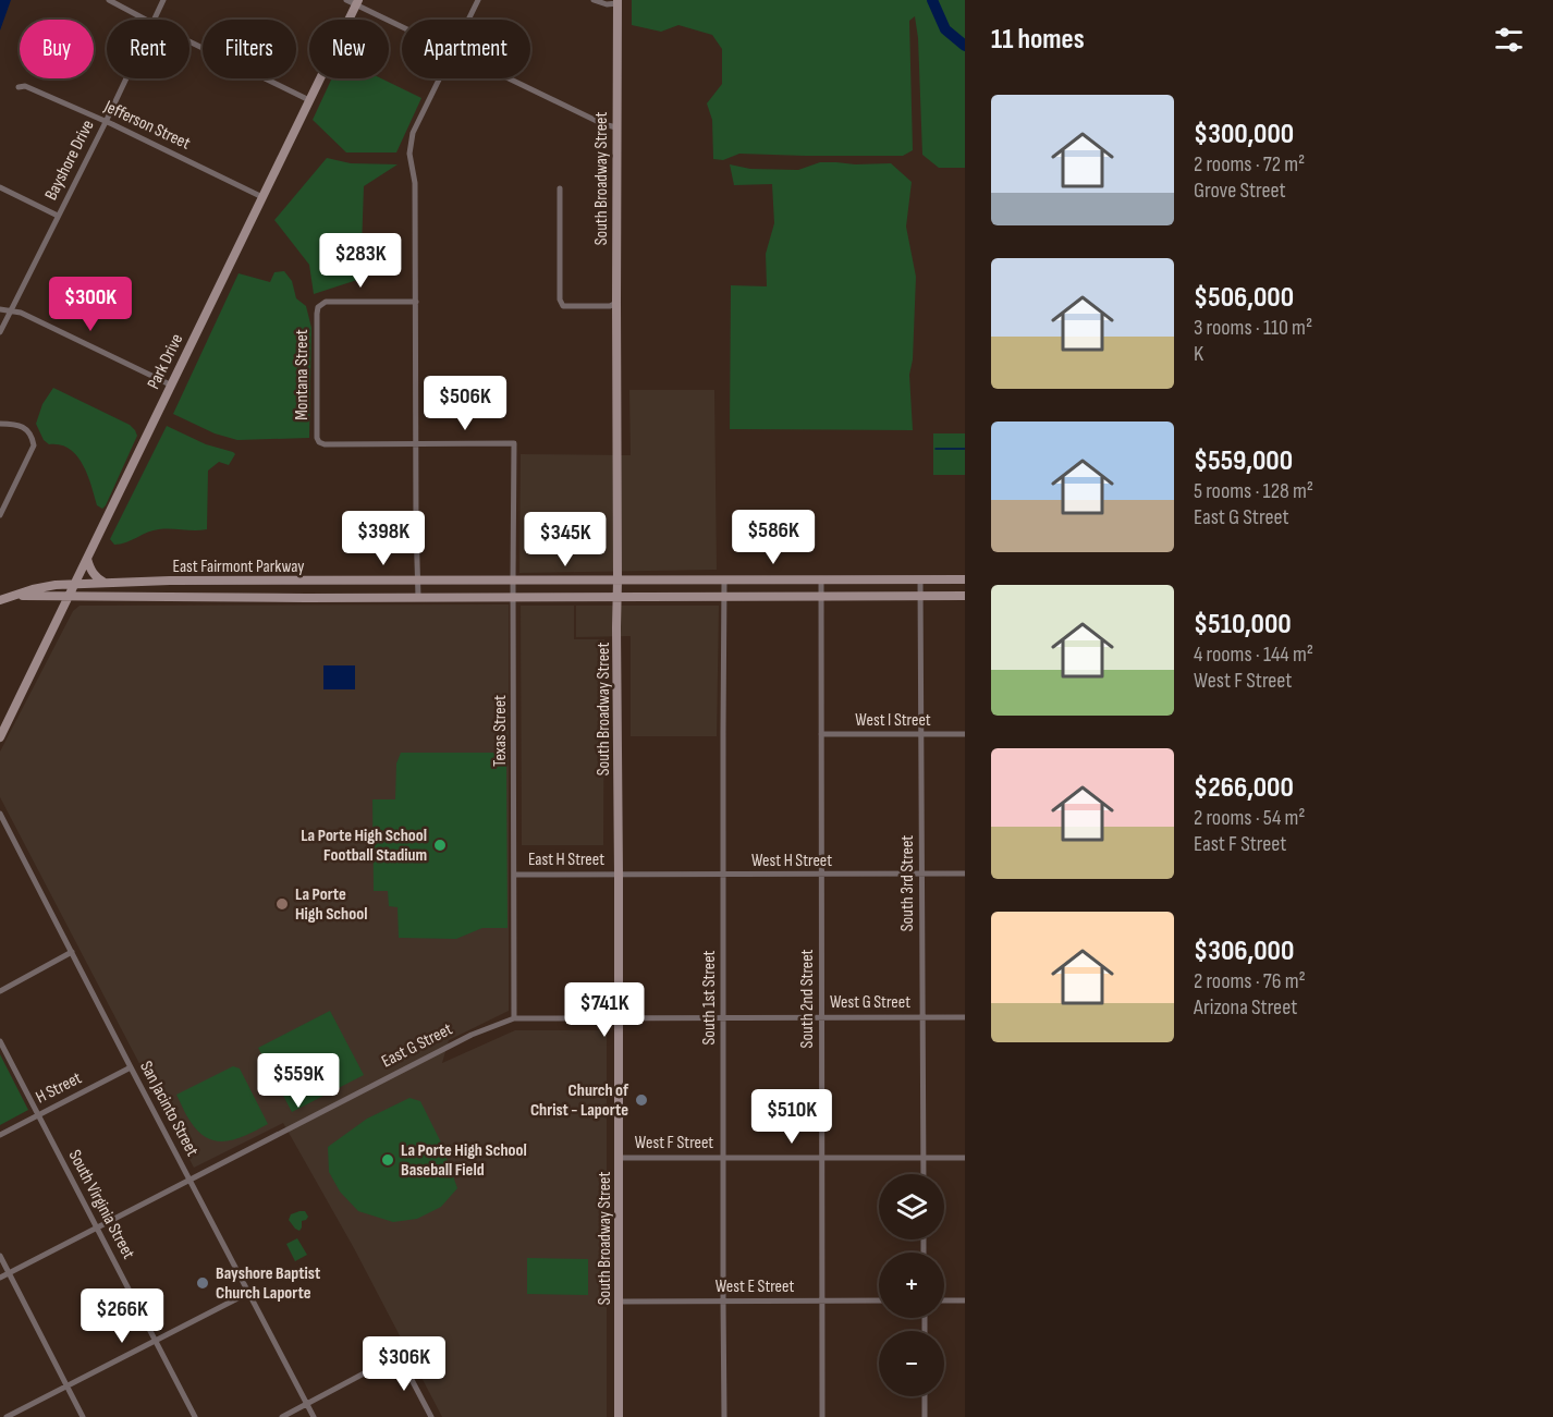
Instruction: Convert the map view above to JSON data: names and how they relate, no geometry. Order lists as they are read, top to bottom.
{
  "streets": {
    "main road": ["South Broadway Street", "Park Drive", "East Fairmont Parkway"],
    "street": [
      "Jefferson Street",
      "Bayshore Drive",
      "Montana Street",
      "West I Street",
      "Texas Street",
      "East H Street",
      "West H Street",
      "South 3rd Street",
      "South 1st Street",
      "South 2nd Street",
      "West G Street",
      "East G Street",
      "H Street",
      "San Jacinto Street",
      "West F Street",
      "South Virginia Street",
      "West E Street"
    ]
  },
  "crossings": [
    ["Jefferson Street", "Bayshore Drive"],
    ["Jefferson Street", "Park Drive"],
    ["South Broadway Street", "East Fairmont Parkway"],
    ["South Broadway Street", "East H Street"],
    ["South Broadway Street", "West H Street"],
    ["South Broadway Street", "West G Street"],
    ["South Broadway Street", "East G Street"],
    ["South Broadway Street", "West F Street"],
    ["South Broadway Street", "West E Street"],
    ["Park Drive", "East Fairmont Parkway"],
    ["Montana Street", "Texas Street"],
    ["East Fairmont Parkway", "Texas Street"],
    ["East Fairmont Parkway", "South 3rd Street"],
    ["East Fairmont Parkway", "South 1st Street"],
    ["East Fairmont Parkway", "South 2nd Street"],
    ["West I Street", "South 3rd Street"],
    ["West I Street", "South 2nd Street"],
    ["Texas Street", "East H Street"],
    ["Texas Street", "East G Street"],
    ["East H Street", "West H Street"],
    ["West H Street", "South 3rd Street"],
    ["West H Street", "South 1st Street"],
    ["West H Street", "South 2nd Street"],
    ["South 3rd Street", "West G Street"],
    ["South 3rd Street", "West F Street"],
    ["South 1st Street", "West G Street"],
    ["South 1st Street", "West F Street"],
    ["South 1st Street", "West E Street"],
    ["South 2nd Street", "West G Street"],
    ["South 2nd Street", "West F Street"],
    ["South 2nd Street", "West E Street"],
    ["West G Street", "East G Street"],
    ["East G Street", "San Jacinto Street"],
    ["East G Street", "South Virginia Street"],
    ["H Street", "San Jacinto Street"],
    ["H Street", "South Virginia Street"]
  ],
  "places": [
    "La Porte High School Football Stadium",
    "La Porte High School",
    "Church of Christ - Laporte",
    "La Porte High School Baseball Field",
    "Bayshore Baptist Church Laporte"
  ],
  "page": {
    "heading": "11 homes",
    "chip": [
      "Buy",
      "Rent",
      "Filters",
      "New",
      "Apartment"
    ],
    "list": [
      {
        "name": "$300,000",
        "note": "2 rooms · 72 m² · Grove Street"
      },
      {
        "name": "$506,000",
        "note": "3 rooms · 110 m² · K"
      },
      {
        "name": "$559,000",
        "note": "5 rooms · 128 m² · East G Street"
      },
      {
        "name": "$510,000",
        "note": "4 rooms · 144 m² · West F Street"
      },
      {
        "name": "$266,000",
        "note": "2 rooms · 54 m² · East F Street"
      },
      {
        "name": "$306,000",
        "note": "2 rooms · 76 m² · Arizona Street"
      }
    ],
    "price": [
      "$283K",
      "$300K",
      "$506K",
      "$586K",
      "$398K",
      "$345K",
      "$741K",
      "$559K",
      "$510K",
      "$266K",
      "$306K"
    ],
    "map_buttons": ["+", "−"]
  }
}
